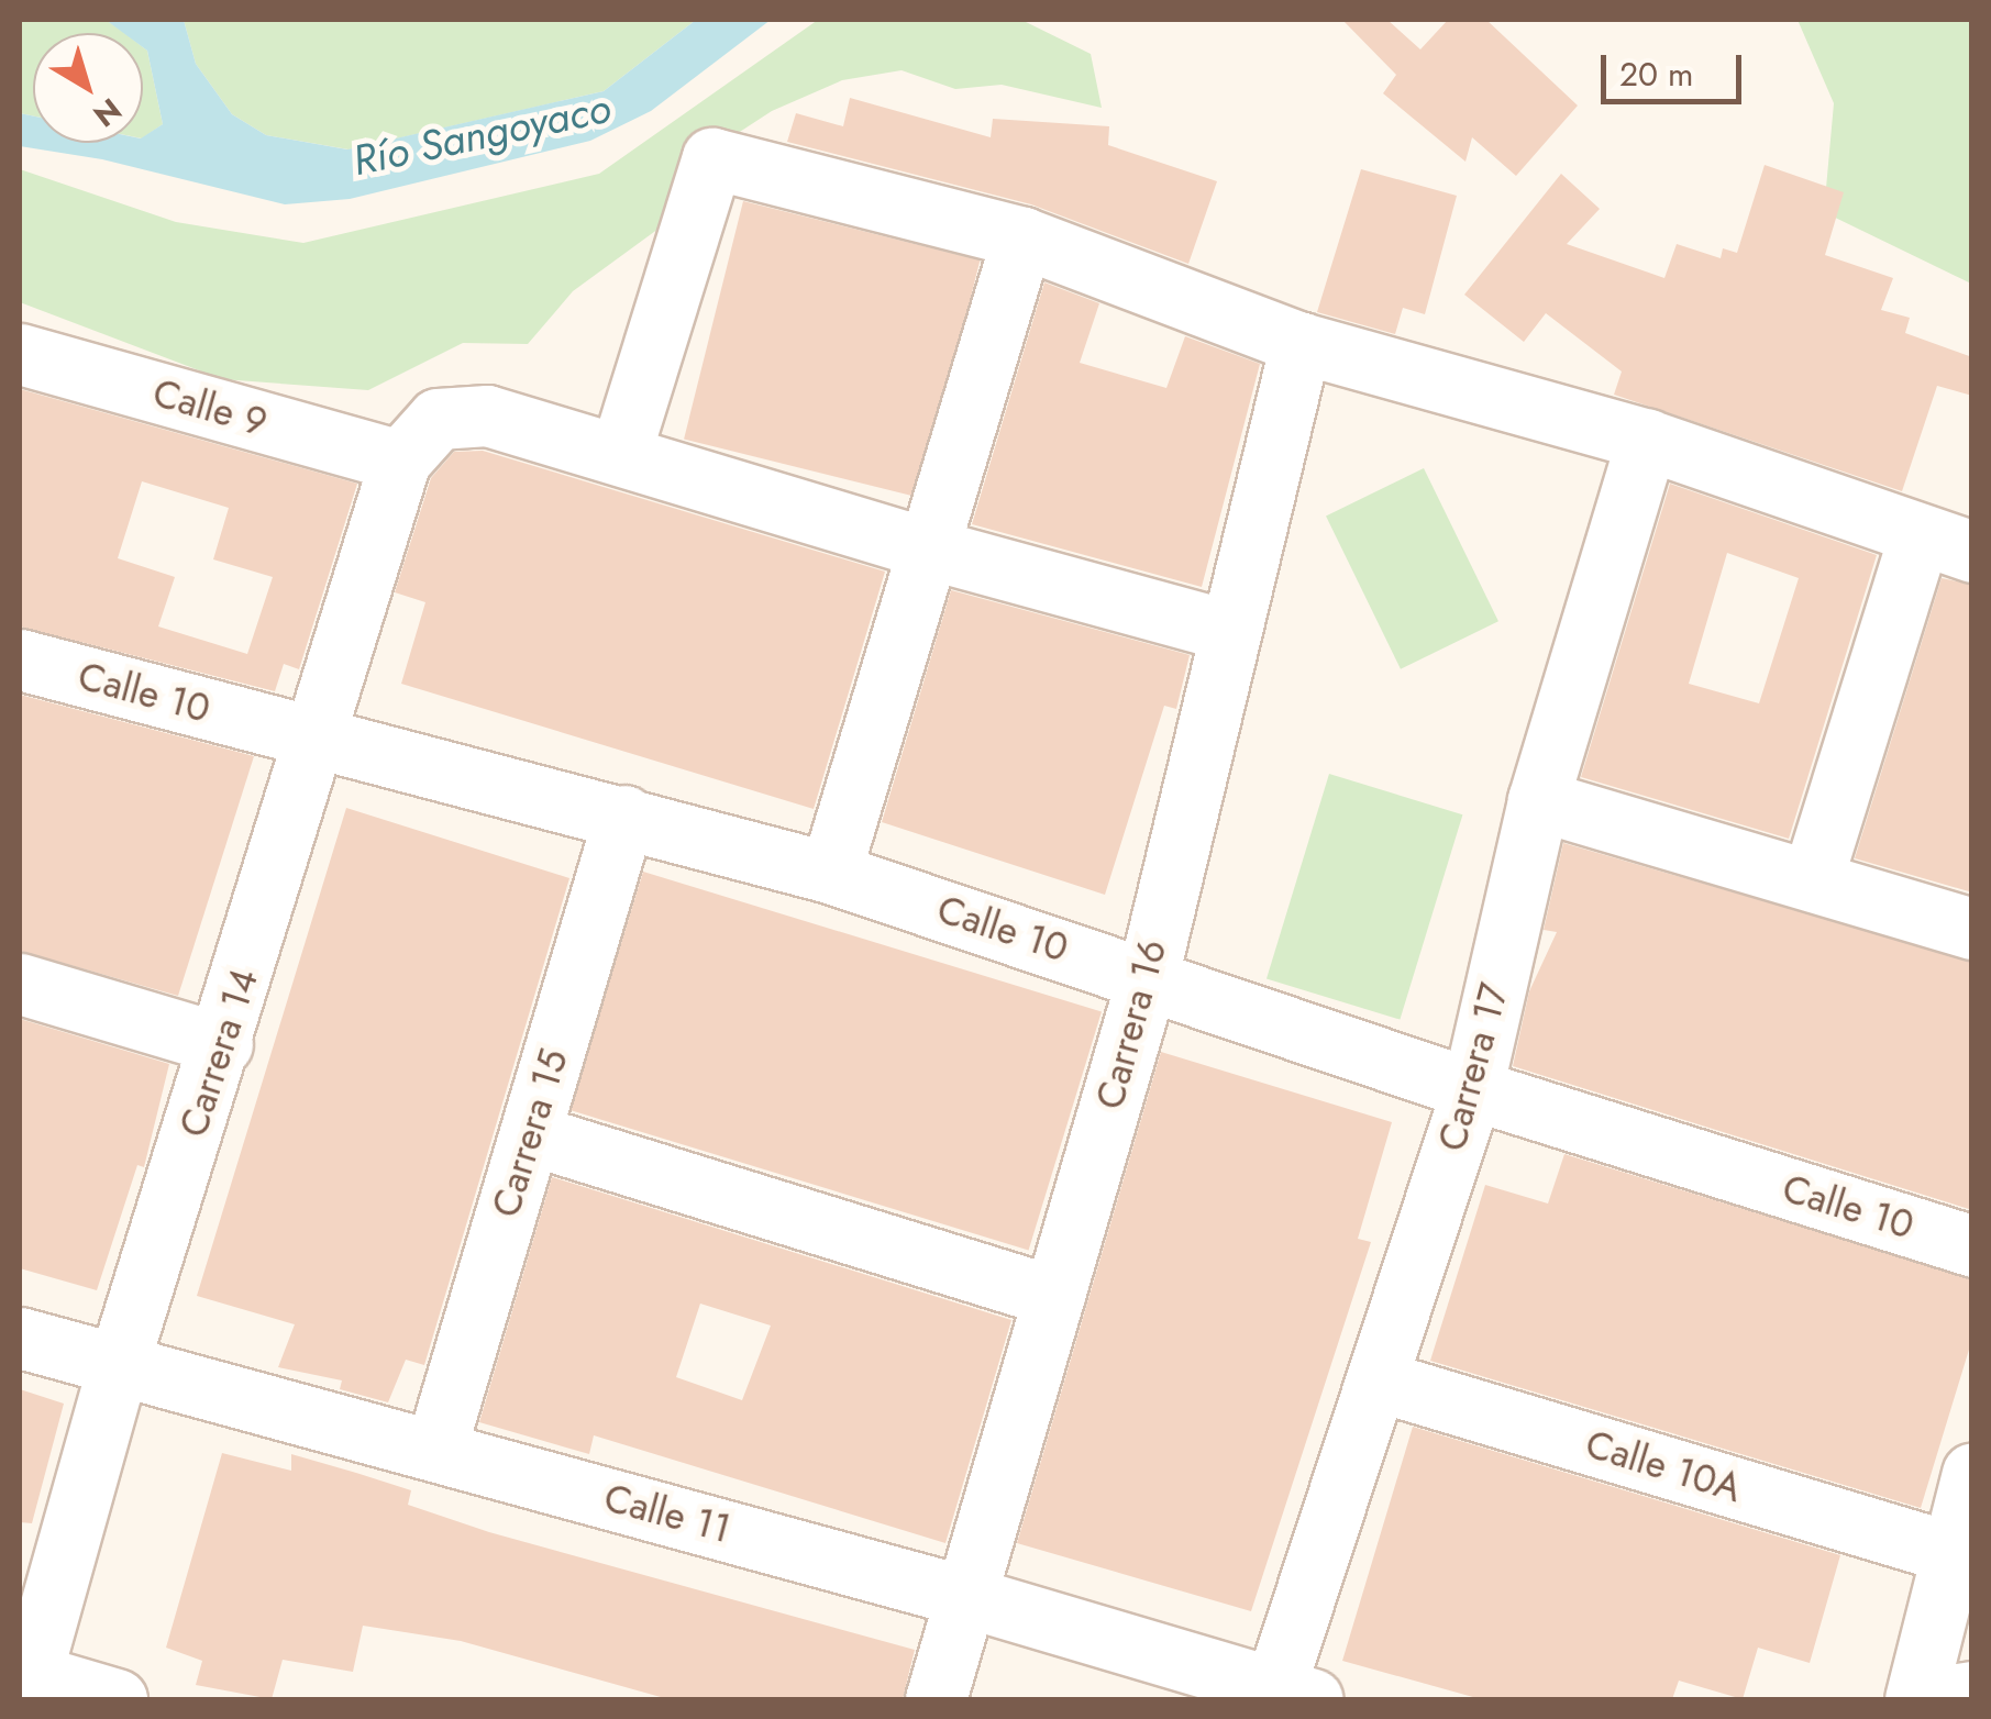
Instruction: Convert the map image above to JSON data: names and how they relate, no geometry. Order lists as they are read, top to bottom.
{
  "streets": {
    "street": [
      "Calle 9",
      "Calle 10",
      "Carrera 16",
      "Carrera 14",
      "Carrera 17",
      "Carrera 15",
      "Calle 10A",
      "Calle 11"
    ]
  },
  "crossings": [
    ["Calle 9", "Carrera 16"],
    ["Calle 9", "Carrera 14"],
    ["Calle 10", "Carrera 16"],
    ["Calle 10", "Carrera 14"],
    ["Calle 10", "Carrera 17"],
    ["Calle 10", "Carrera 15"],
    ["Carrera 16", "Calle 11"],
    ["Carrera 14", "Calle 11"],
    ["Carrera 17", "Calle 10A"],
    ["Carrera 17", "Calle 11"],
    ["Carrera 15", "Calle 11"]
  ],
  "water": ["Río Sangoyaco"],
  "scale_bar": "20 m",
  "north": "bottom right"
}
